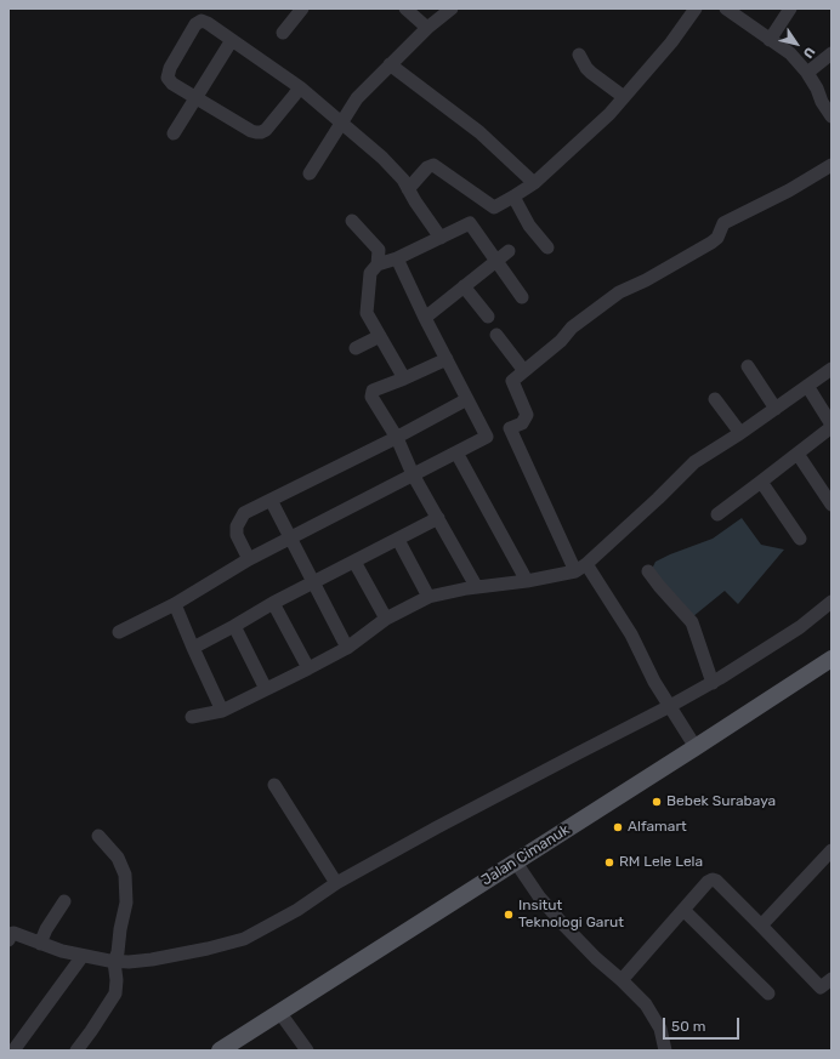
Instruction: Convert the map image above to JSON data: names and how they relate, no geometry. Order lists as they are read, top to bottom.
{
  "streets": {
    "main road": ["Jalan Cimanuk"]
  },
  "places": [
    "Bebek Surabaya",
    "Alfamart",
    "RM Lele Lela",
    "Insitut Teknologi Garut"
  ],
  "scale_bar": "50 m",
  "north": "bottom right"
}
